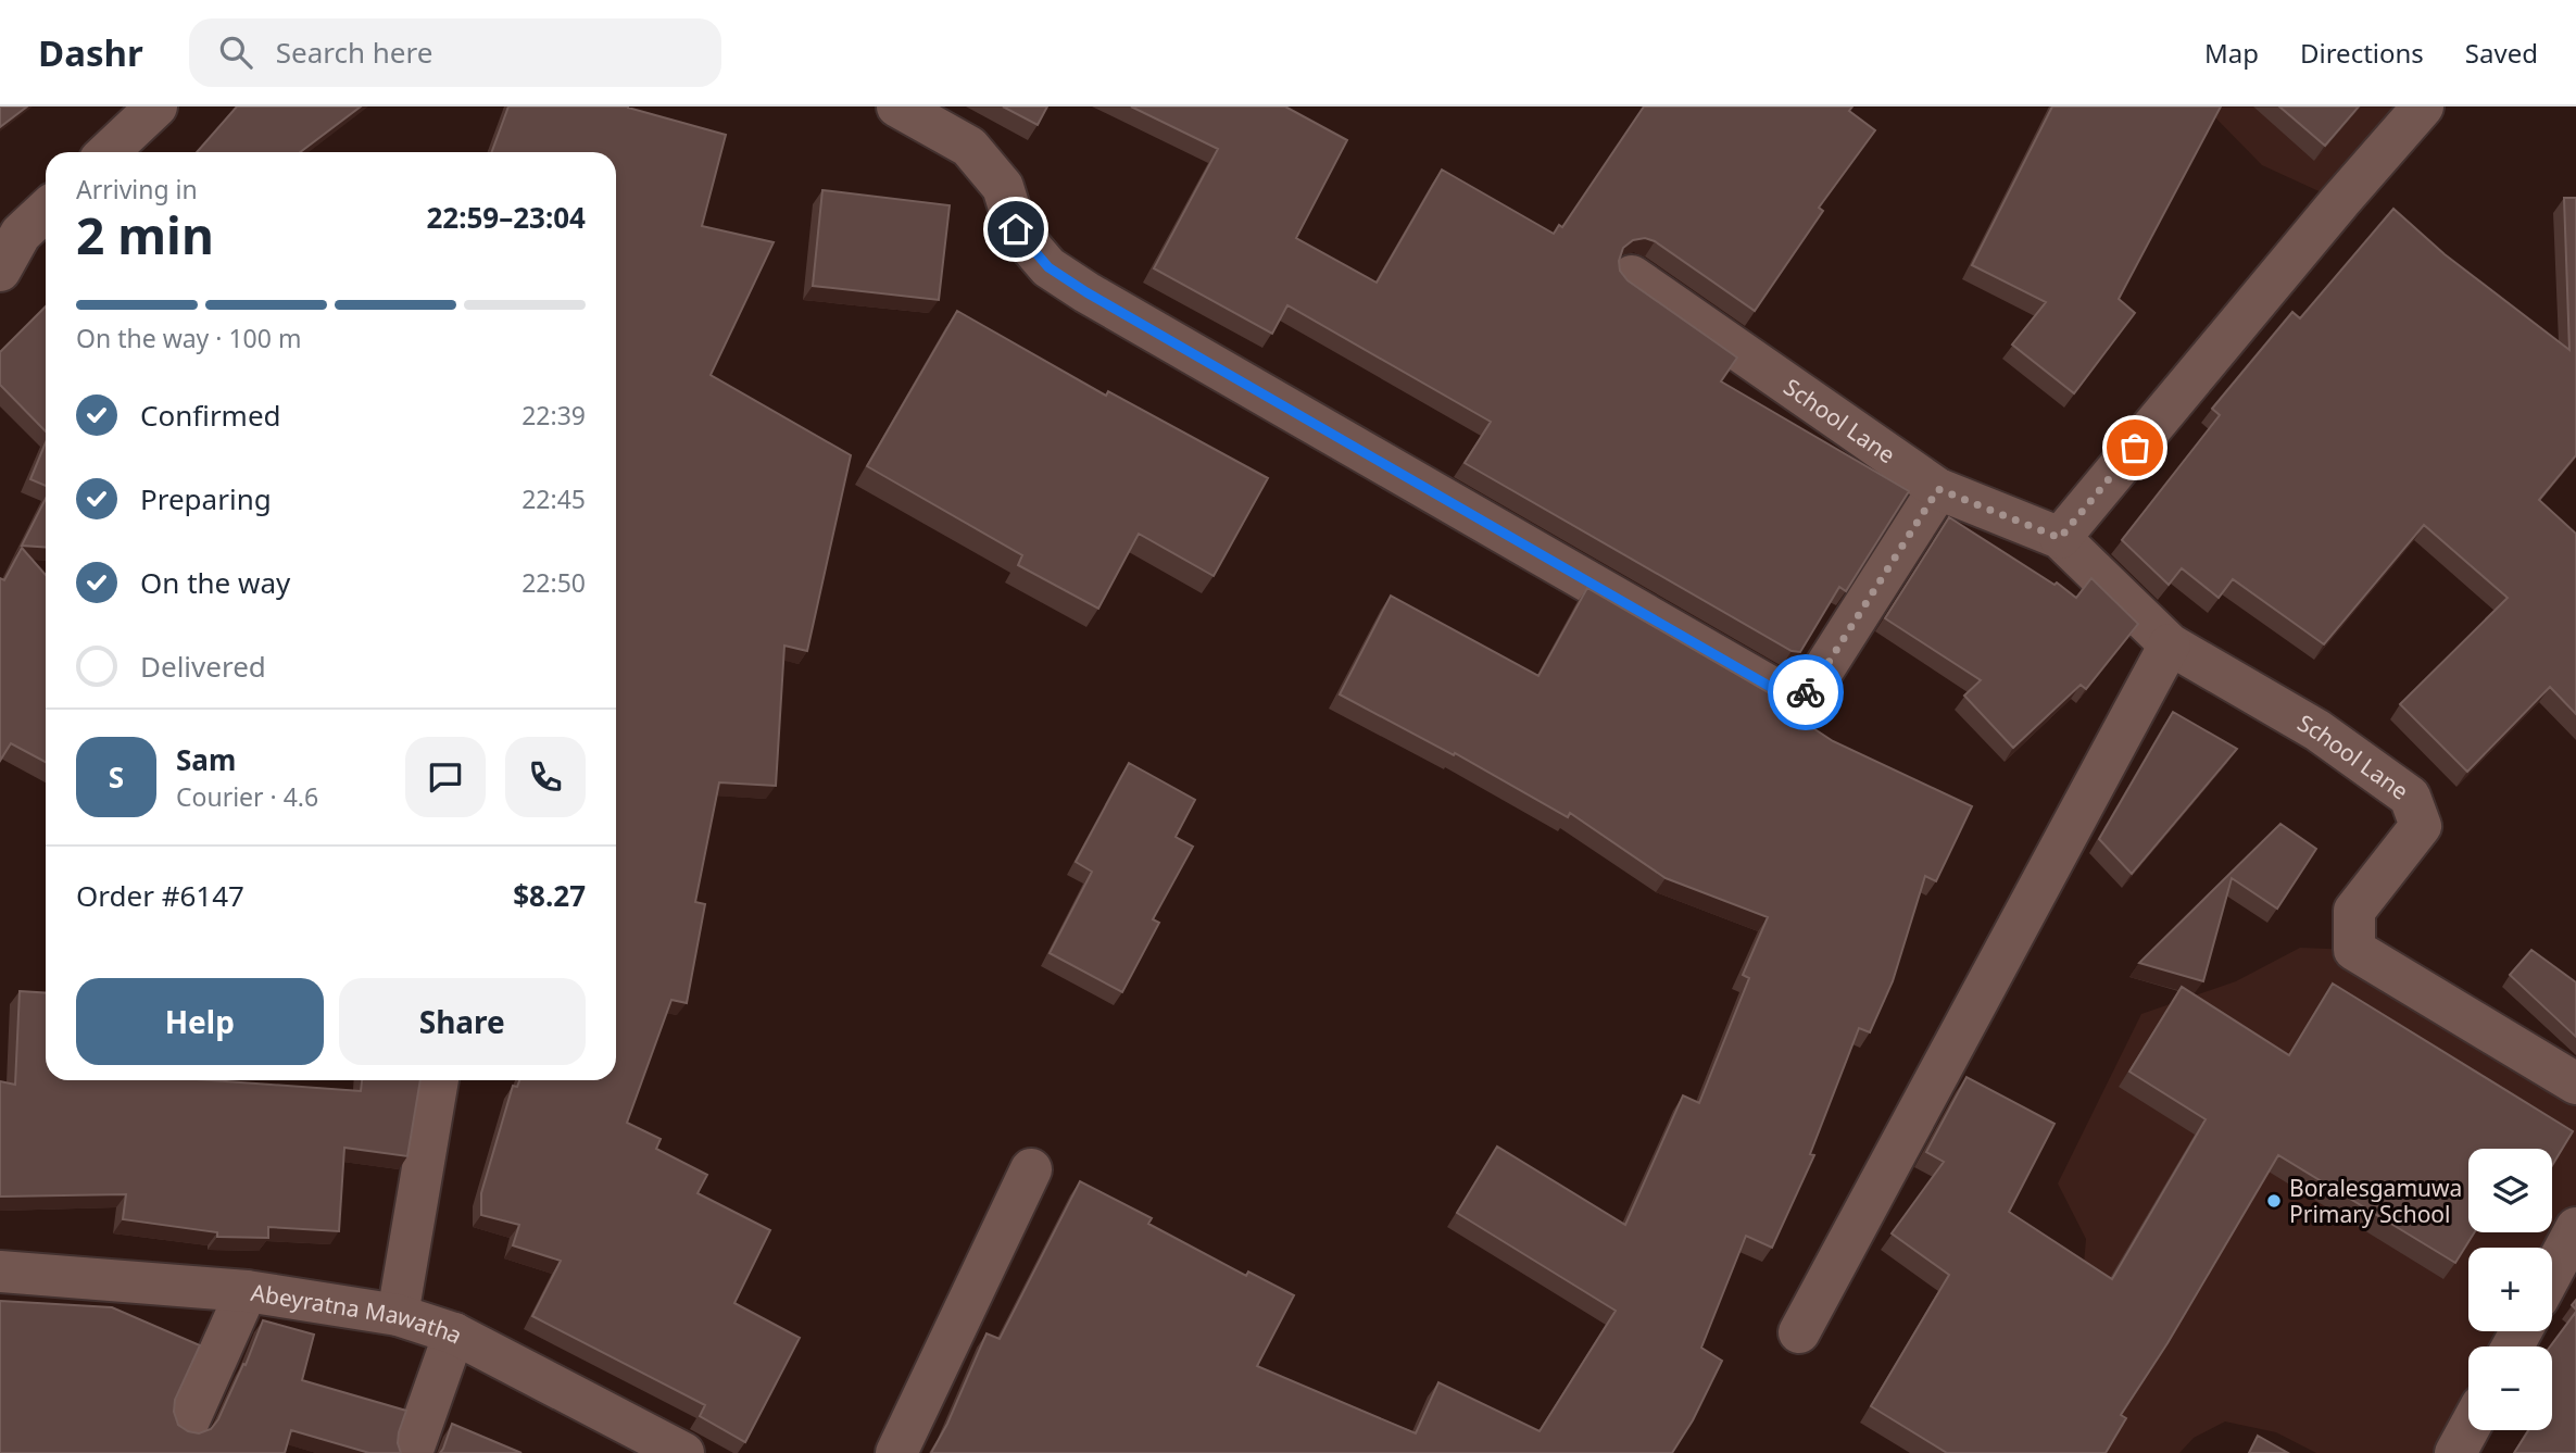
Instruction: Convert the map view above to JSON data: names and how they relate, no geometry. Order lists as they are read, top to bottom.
{
  "streets": {
    "street": ["School Lane", "Abeyratna Mawatha"]
  },
  "places": ["Boralesgamuwa Primary School"],
  "page": {
    "header": "Dashr",
    "search": "Search here",
    "nav": ["Map", "Directions", "Saved"],
    "heading": ["2 min", "Arriving in", "22:59–23:04"],
    "panel": [
      "Sam",
      "Courier · 4.6",
      "Order #6147",
      "$8.27"
    ],
    "bar": "On the way · 100 m",
    "list": [
      ["Confirmed", "22:39"],
      ["Preparing", "22:45"],
      ["On the way", "22:50"],
      "Delivered"
    ],
    "round": "S",
    "buttons": ["Help", "Share"],
    "map_buttons": ["+", "−"]
  }
}
